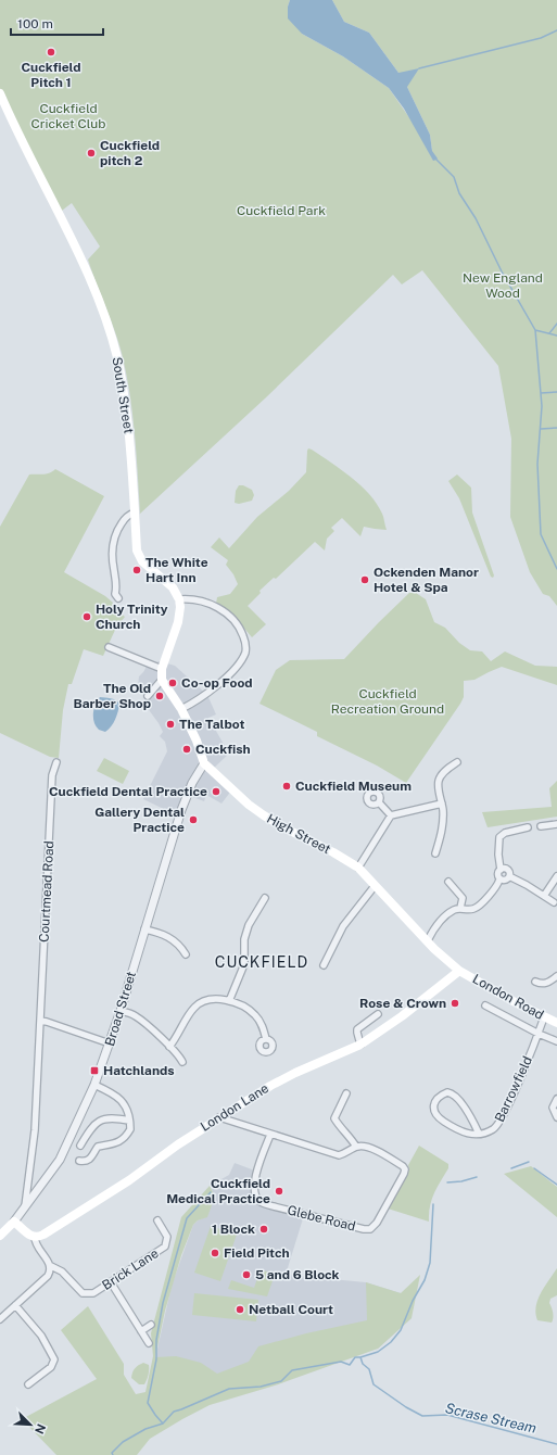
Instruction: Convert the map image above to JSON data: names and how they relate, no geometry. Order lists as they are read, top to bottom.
{
  "streets": {
    "main road": [
      "South Street",
      "High Street",
      "London Road",
      "Broad Street",
      "London Lane"
    ],
    "street": [
      "Courtmead Road",
      "Barrowfield",
      "Glebe Road",
      "Brick Lane"
    ]
  },
  "crossings": [
    ["High Street", "London Road"],
    ["High Street", "Broad Street"],
    ["High Street", "London Lane"],
    ["Courtmead Road", "Broad Street"],
    ["London Road", "Barrowfield"],
    ["London Road", "London Lane"]
  ],
  "districts": ["CUCKFIELD"],
  "water": ["Scrase Stream"],
  "parks": [
    "Cuckfield Cricket Club",
    "Cuckfield Park",
    "New England Wood",
    "Cuckfield Recreation Ground"
  ],
  "places": {
    "other": [
      "Cuckfield Pitch 1",
      "Cuckfield pitch 2",
      "The White Hart Inn",
      "Ockenden Manor Hotel & Spa",
      "Holy Trinity Church",
      "Co-op Food",
      "The Old Barber Shop",
      "The Talbot",
      "Cuckfish",
      "Cuckfield Museum",
      "Cuckfield Dental Practice",
      "Gallery Dental Practice",
      "Rose & Crown",
      "Cuckfield Medical Practice",
      "1 Block",
      "Field Pitch",
      "5 and 6 Block",
      "Netball Court"
    ],
    "transit": ["Hatchlands"]
  },
  "scale_bar": "100 m",
  "north": "bottom right"
}
